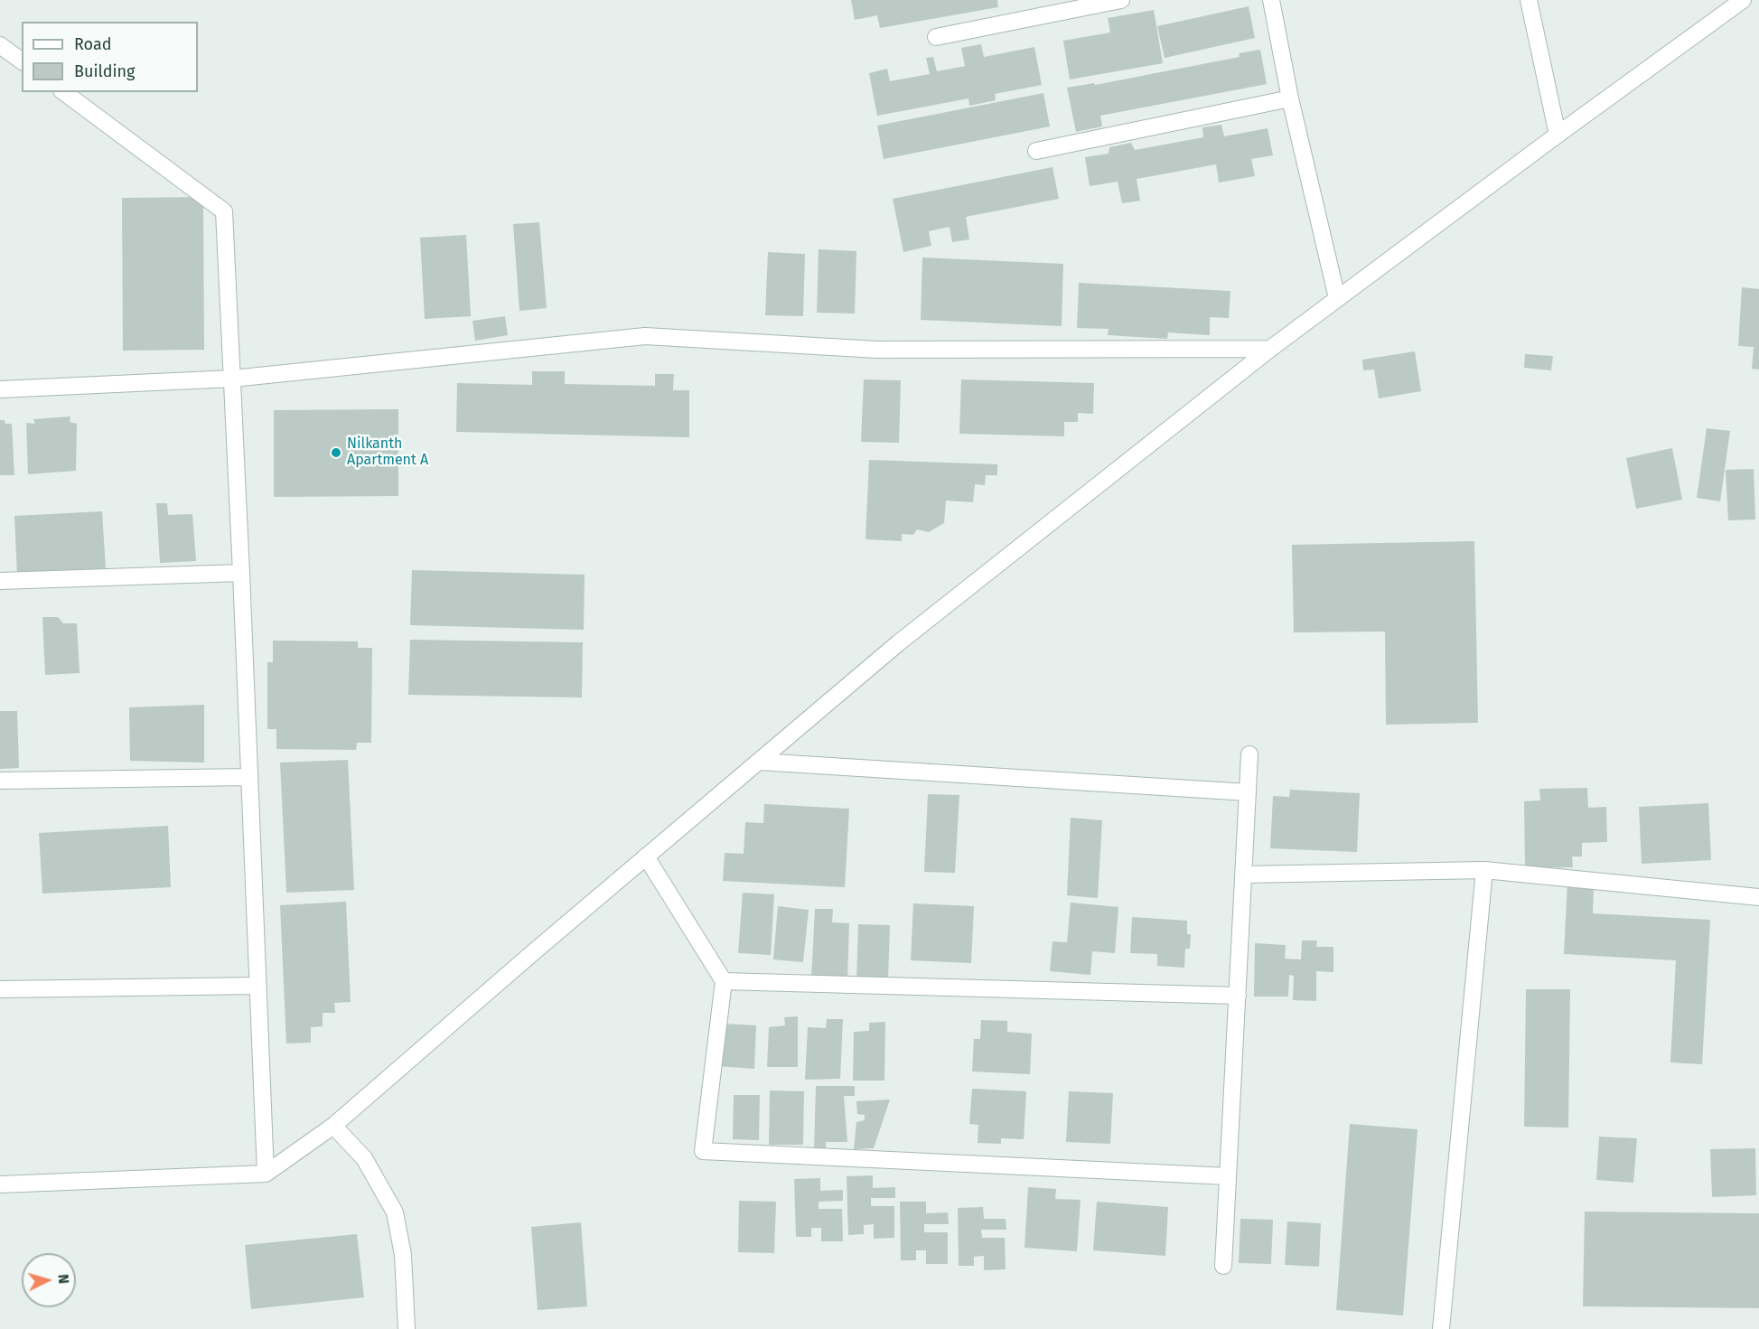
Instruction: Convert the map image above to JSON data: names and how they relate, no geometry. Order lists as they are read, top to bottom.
{
  "places": ["Nilkanth Apartment A"],
  "legend": ["Road", "Building"],
  "north": "right"
}
